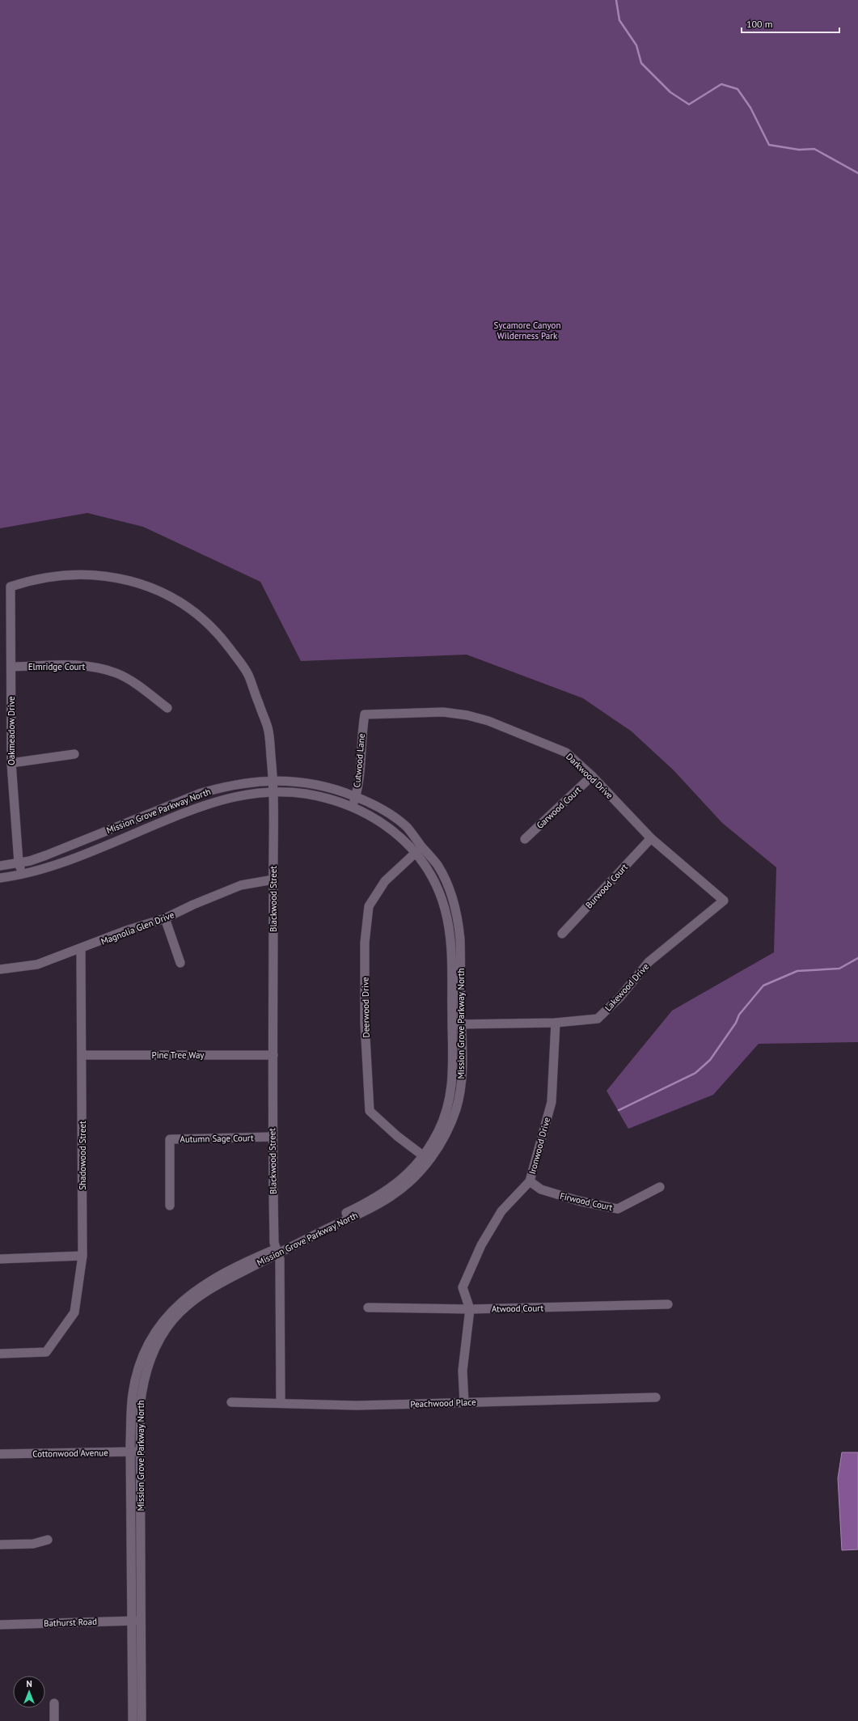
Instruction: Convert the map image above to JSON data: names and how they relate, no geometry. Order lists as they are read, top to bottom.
{
  "streets": {
    "street": [
      "Elmridge Court",
      "Oakmeadow Drive",
      "Cutwood Lane",
      "Darkwood Drive",
      "Garwood Court",
      "Mission Grove Parkway North",
      "Burwood Court",
      "Blackwood Street",
      "Magnolia Glen Drive",
      "Lakewood Drive",
      "Deerwood Drive",
      "Pine Tree Way",
      "Autumn Sage Court",
      "Ironwood Drive",
      "Shadowood Street",
      "Firwood Court",
      "Atwood Court",
      "Peachwood Place",
      "Cottonwood Avenue",
      "Bathurst Road"
    ]
  },
  "crossings": [
    ["Elmridge Court", "Oakmeadow Drive"],
    ["Oakmeadow Drive", "Mission Grove Parkway North"],
    ["Oakmeadow Drive", "Blackwood Street"],
    ["Cutwood Lane", "Darkwood Drive"],
    ["Cutwood Lane", "Mission Grove Parkway North"],
    ["Darkwood Drive", "Garwood Court"],
    ["Darkwood Drive", "Burwood Court"],
    ["Darkwood Drive", "Lakewood Drive"],
    ["Mission Grove Parkway North", "Blackwood Street"],
    ["Mission Grove Parkway North", "Lakewood Drive"],
    ["Mission Grove Parkway North", "Deerwood Drive"],
    ["Mission Grove Parkway North", "Cottonwood Avenue"],
    ["Mission Grove Parkway North", "Bathurst Road"],
    ["Blackwood Street", "Magnolia Glen Drive"],
    ["Blackwood Street", "Pine Tree Way"],
    ["Blackwood Street", "Autumn Sage Court"],
    ["Blackwood Street", "Peachwood Place"],
    ["Magnolia Glen Drive", "Shadowood Street"],
    ["Lakewood Drive", "Ironwood Drive"],
    ["Pine Tree Way", "Shadowood Street"],
    ["Ironwood Drive", "Firwood Court"],
    ["Ironwood Drive", "Atwood Court"],
    ["Ironwood Drive", "Peachwood Place"]
  ],
  "parks": ["Sycamore Canyon Wilderness Park"],
  "scale_bar": "100 m",
  "north": "top"
}
